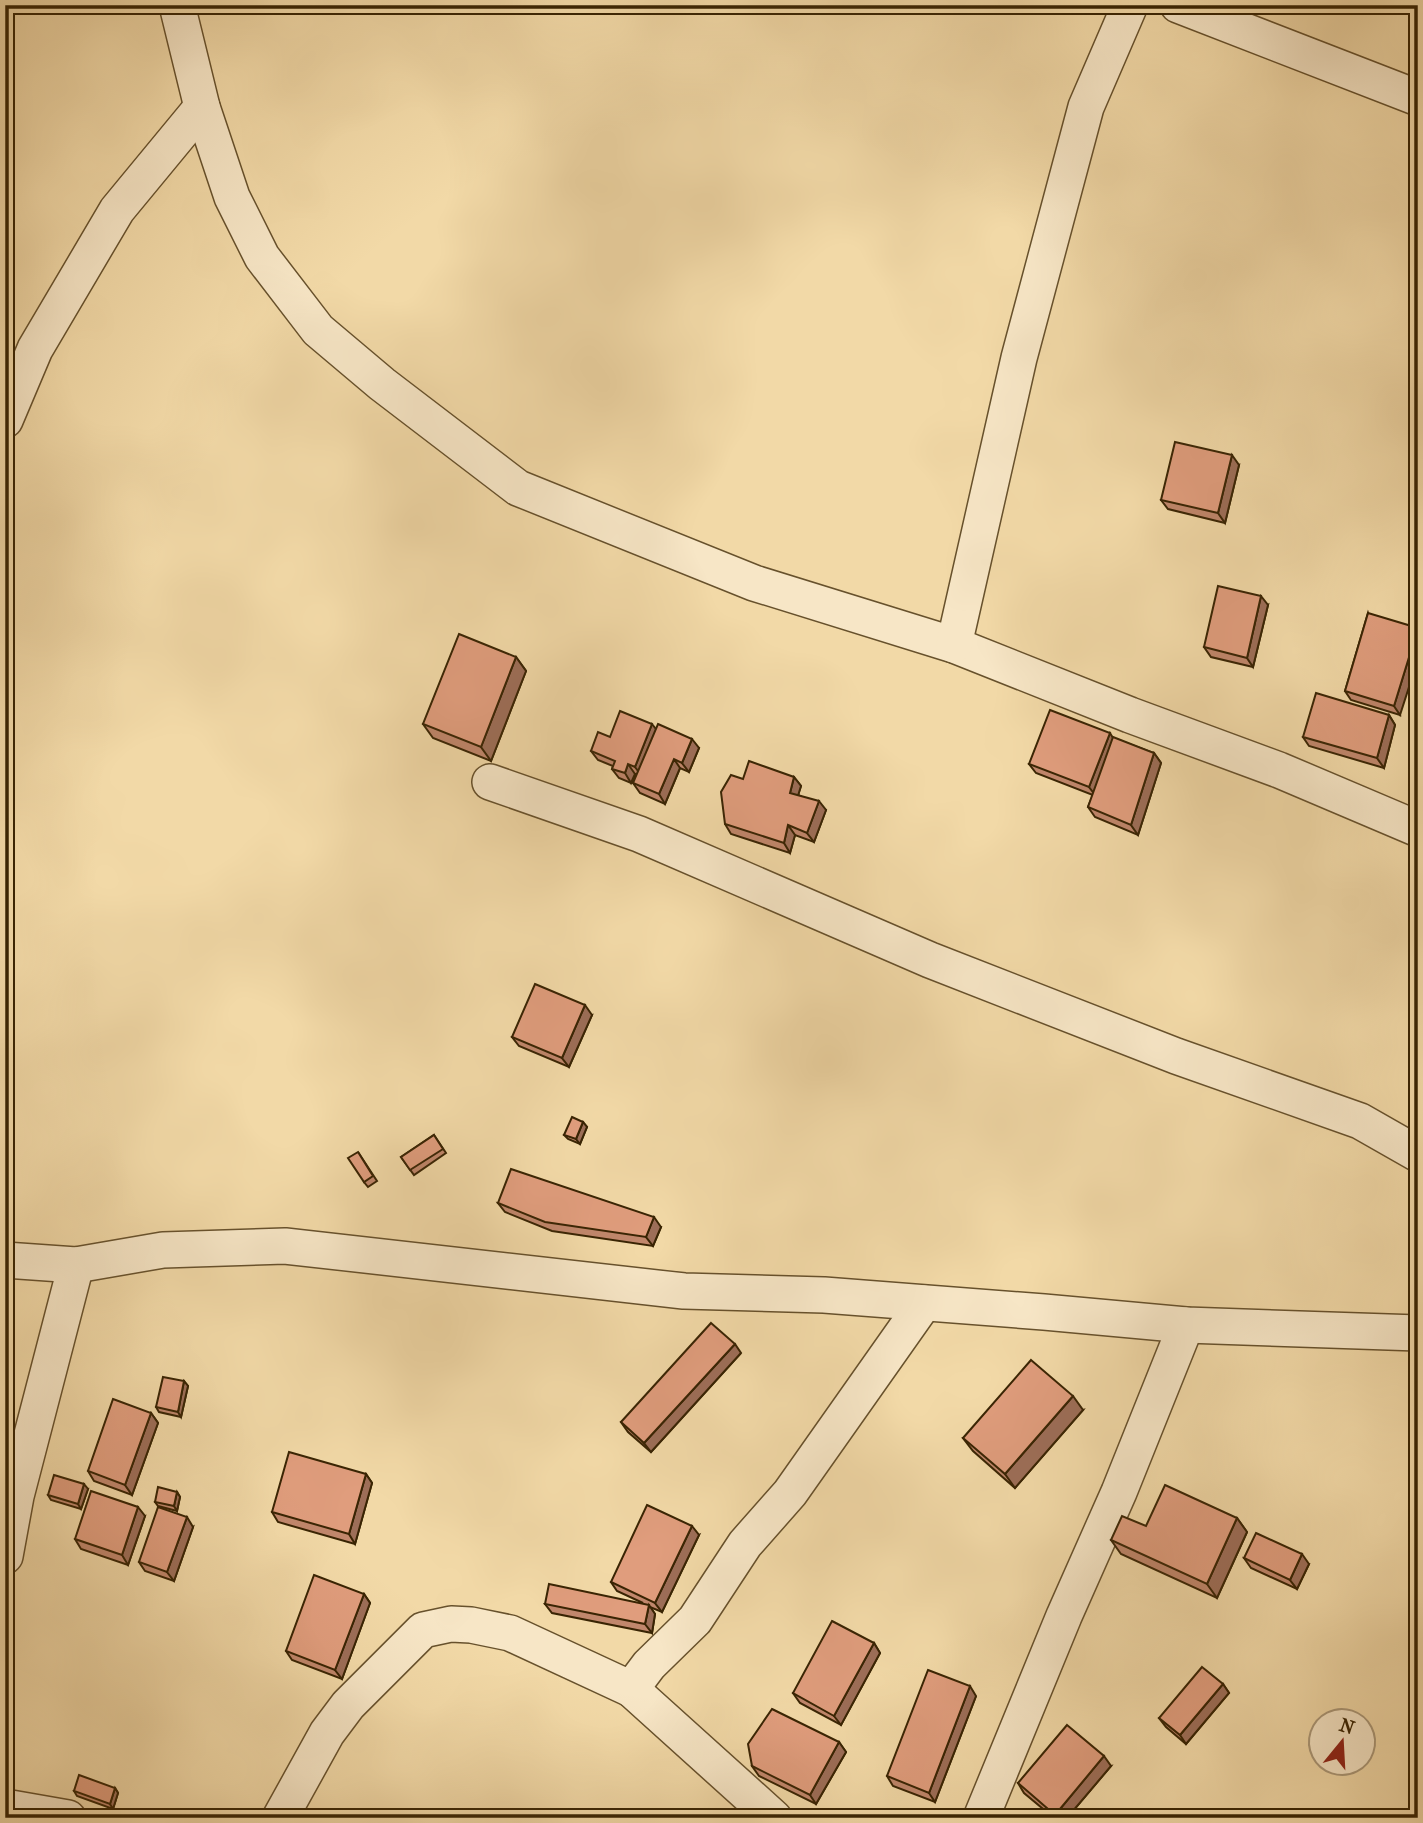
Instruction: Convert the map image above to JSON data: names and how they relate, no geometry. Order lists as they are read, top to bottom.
{
  "north": "top"
}
